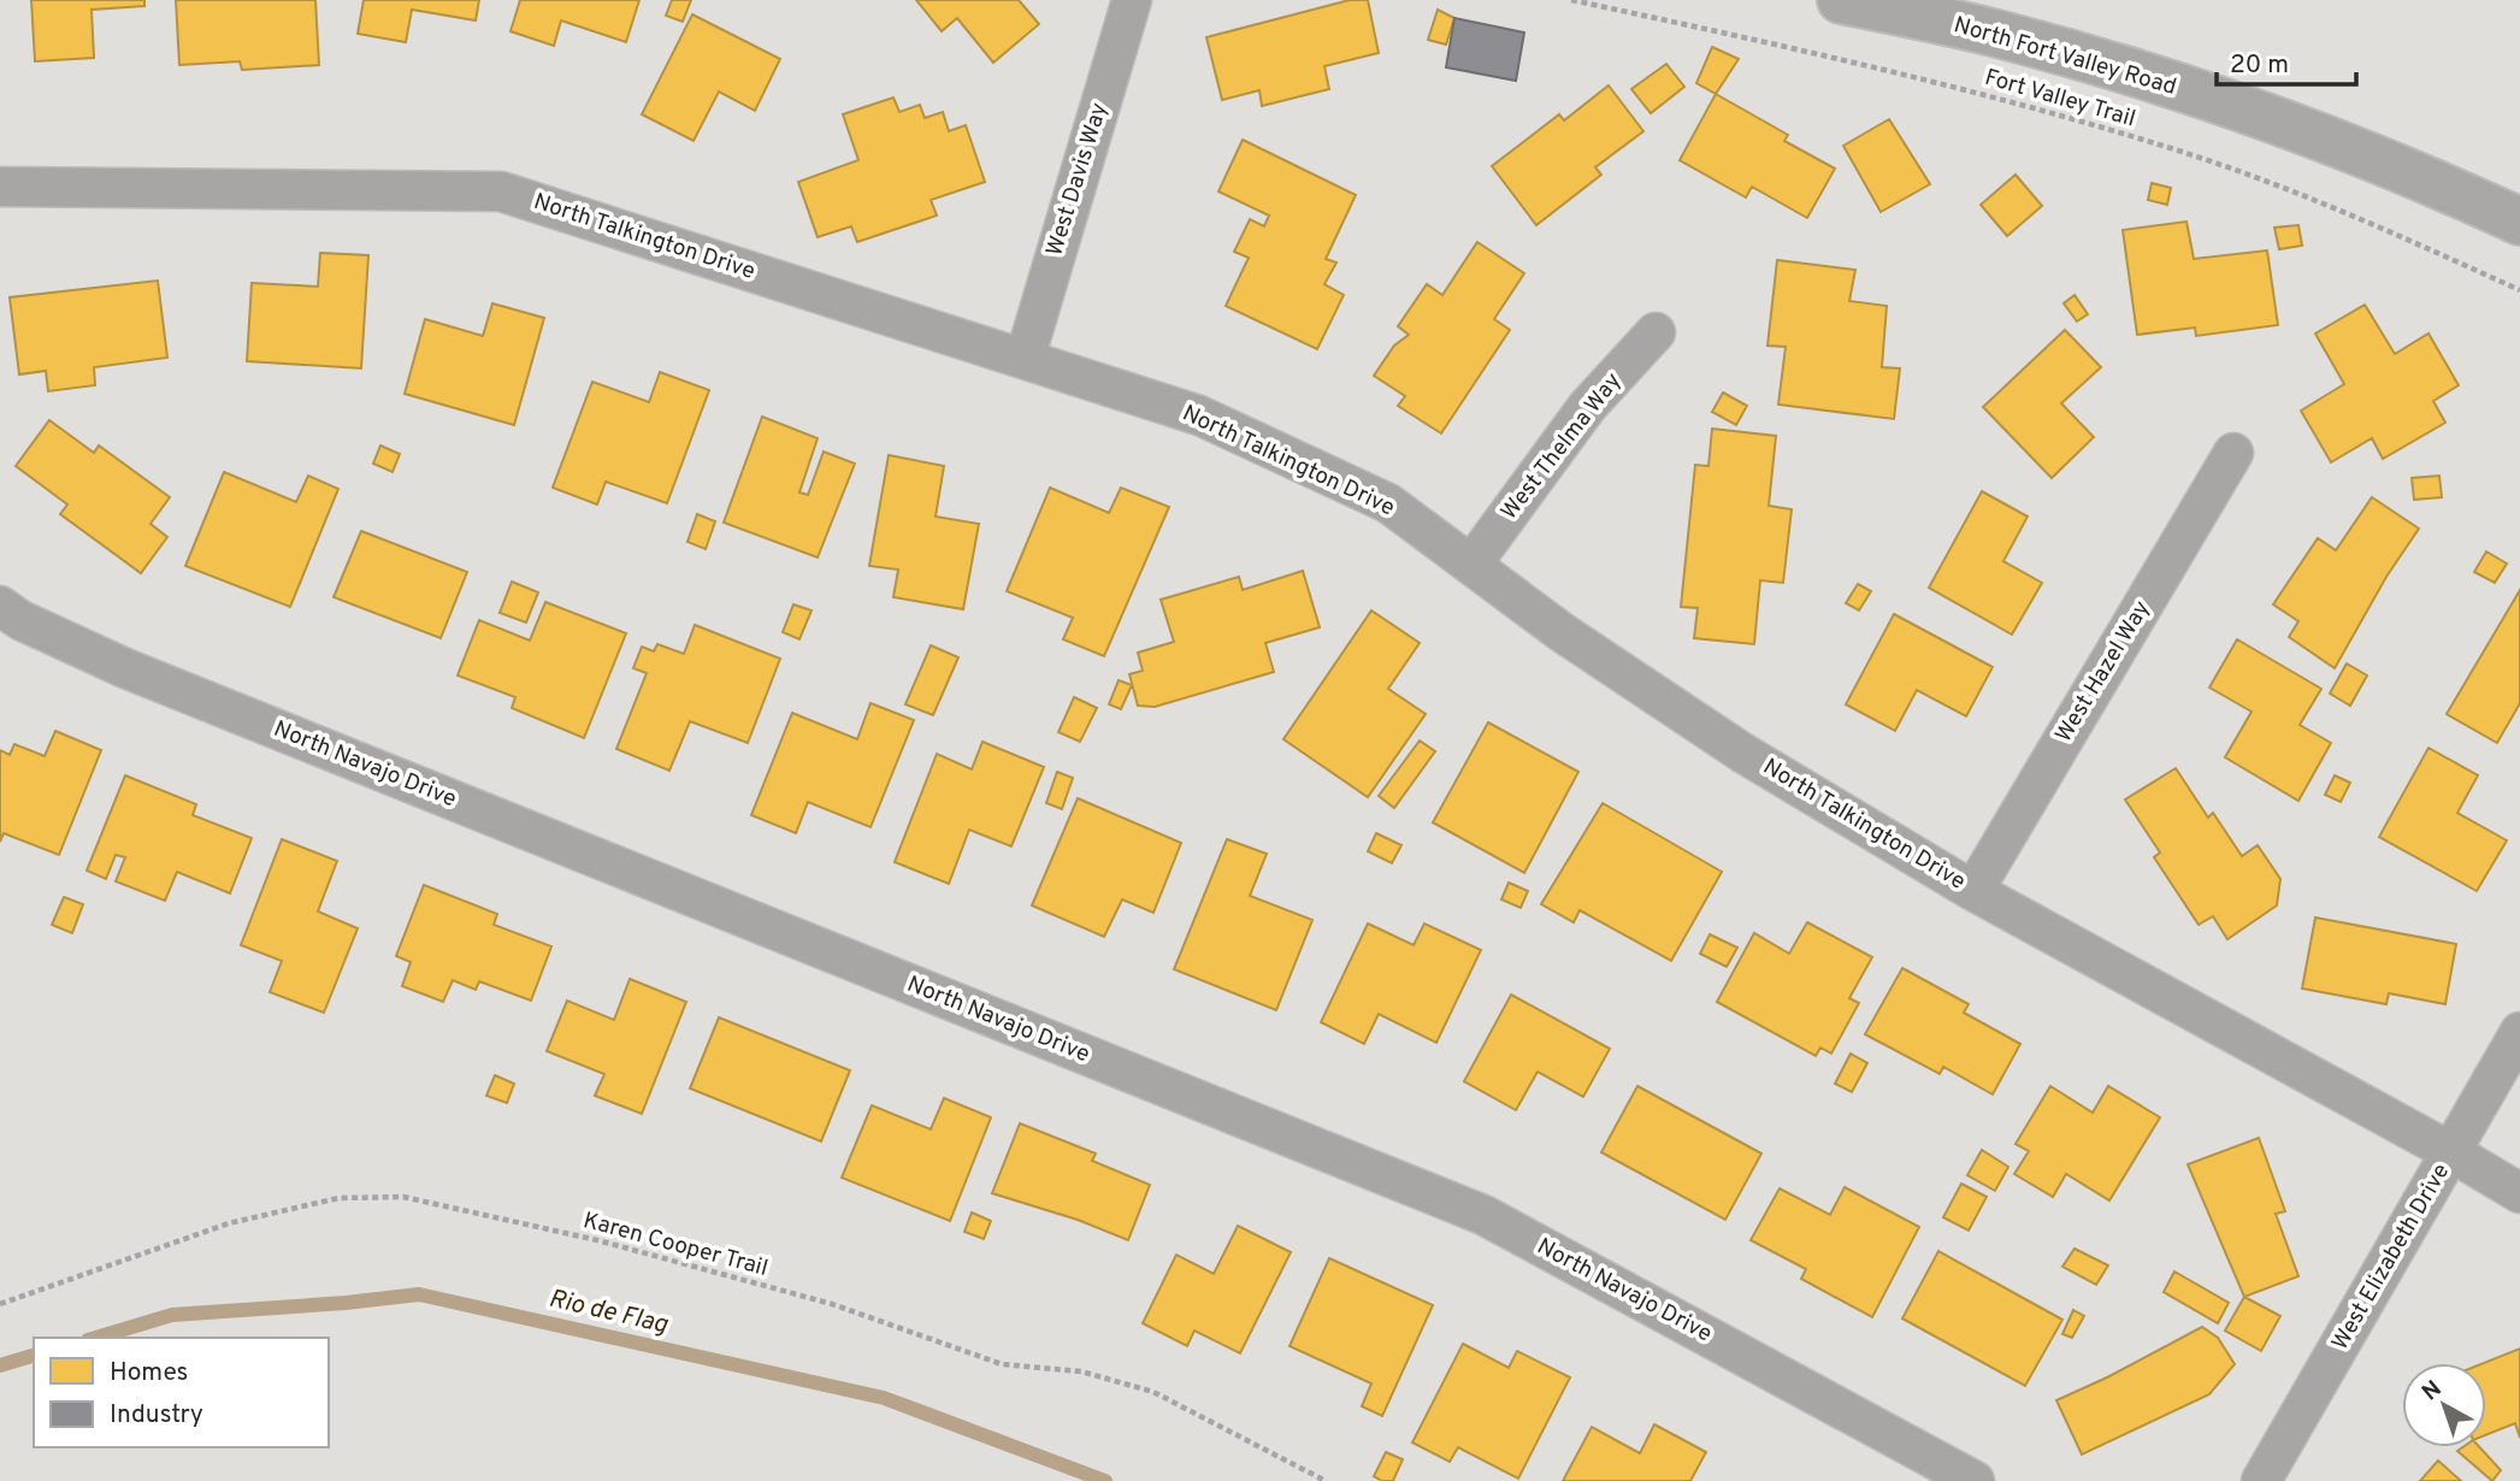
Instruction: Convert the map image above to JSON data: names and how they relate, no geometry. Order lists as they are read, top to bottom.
{
  "streets": {
    "main road": ["North Fort Valley Road"],
    "street": [
      "West Davis Way",
      "North Talkington Drive",
      "West Thelma Way",
      "West Hazel Way",
      "North Navajo Drive",
      "West Elizabeth Drive"
    ],
    "path": ["Fort Valley Trail", "Karen Cooper Trail"]
  },
  "crossings": [
    ["West Davis Way", "North Talkington Drive"],
    ["North Talkington Drive", "West Thelma Way"],
    ["North Talkington Drive", "West Hazel Way"],
    ["North Talkington Drive", "West Elizabeth Drive"]
  ],
  "water": ["Rio de Flag"],
  "legend": ["Homes", "Industry"],
  "scale_bar": "20 m",
  "north": "top left"
}
